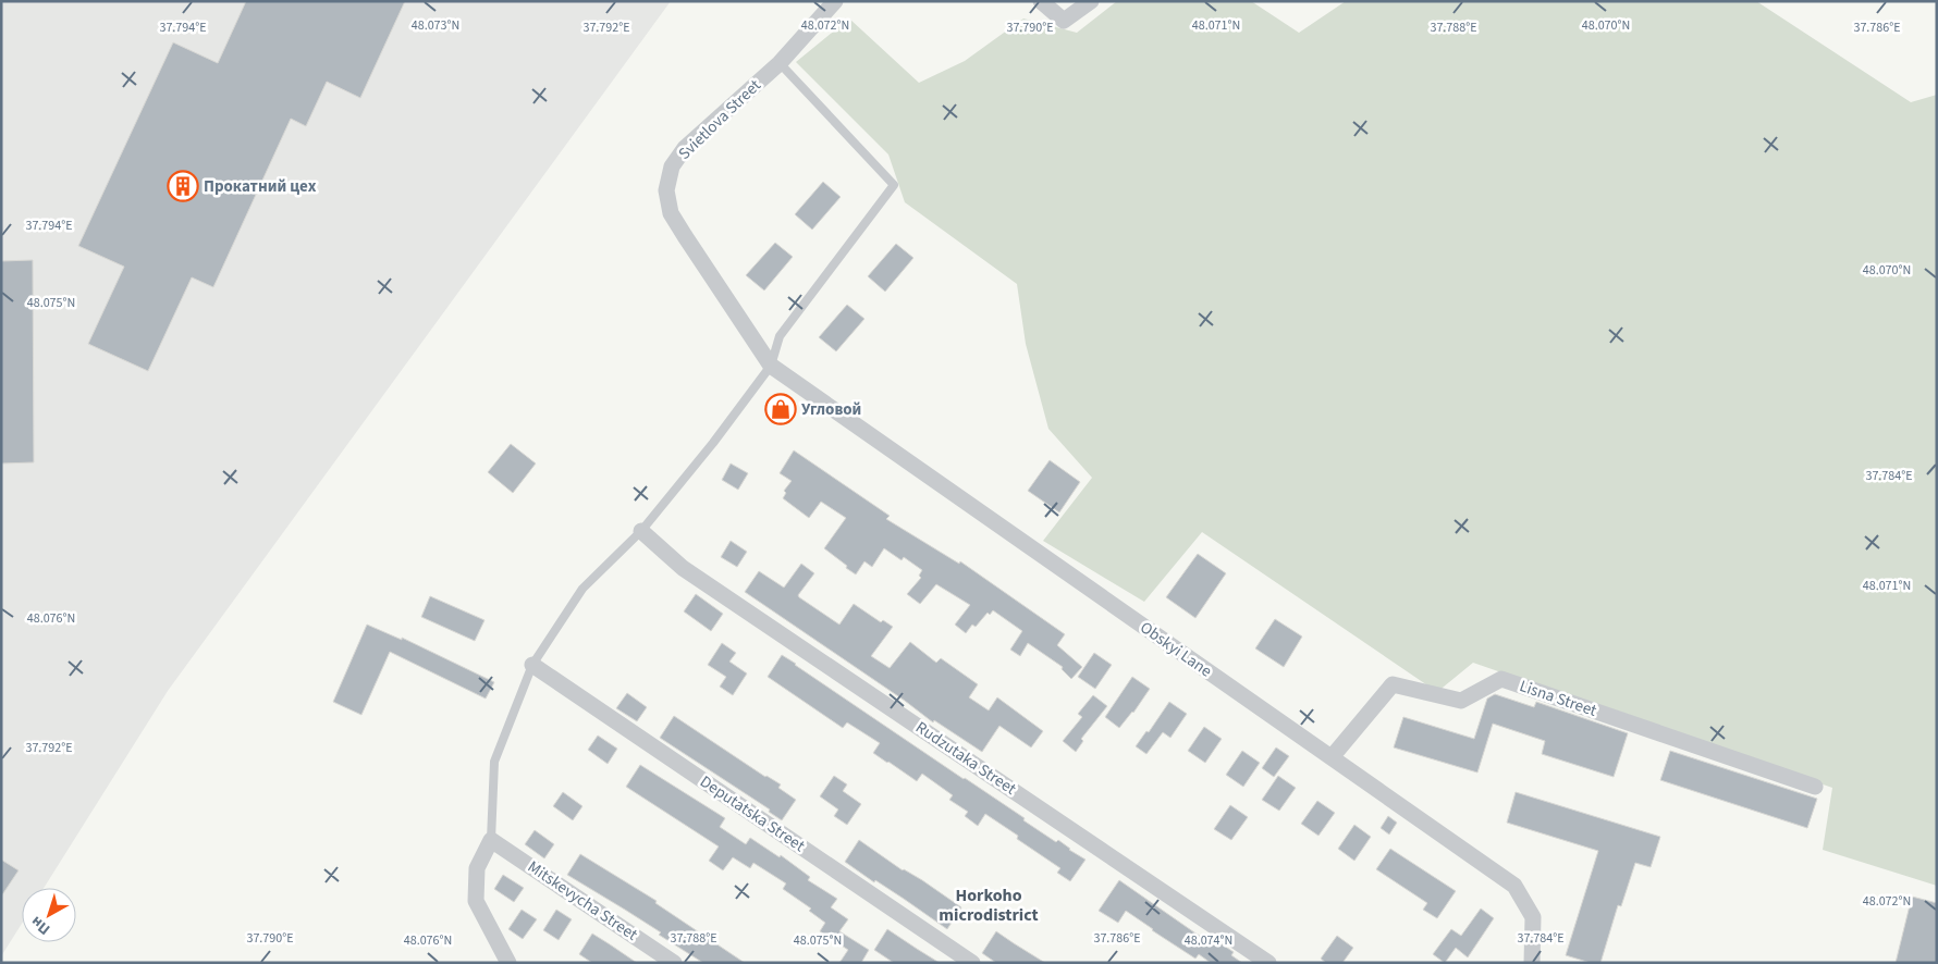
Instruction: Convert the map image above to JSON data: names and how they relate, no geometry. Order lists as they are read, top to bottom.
{
  "streets": {
    "street": [
      "Svietlova Street",
      "Obskyi Lane",
      "Lisna Street",
      "Rudzutaka Street",
      "Deputatska Street",
      "Mitskevycha Street"
    ]
  },
  "crossings": [
    ["Svietlova Street", "Obskyi Lane"],
    ["Obskyi Lane", "Lisna Street"]
  ],
  "districts": ["Horkoho microdistrict"],
  "places": {
    "building": ["Прокатний цех"],
    "shop": ["Угловой"]
  },
  "north": "bottom left",
  "coordinates": [
    "48.073°N",
    "48.072°N",
    "48.071°N",
    "48.070°N",
    "37.794°E",
    "37.792°E",
    "37.790°E",
    "37.788°E",
    "37.786°E",
    "48.075°N",
    "37.784°E",
    "48.076°N",
    "48.074°N"
  ]
}
